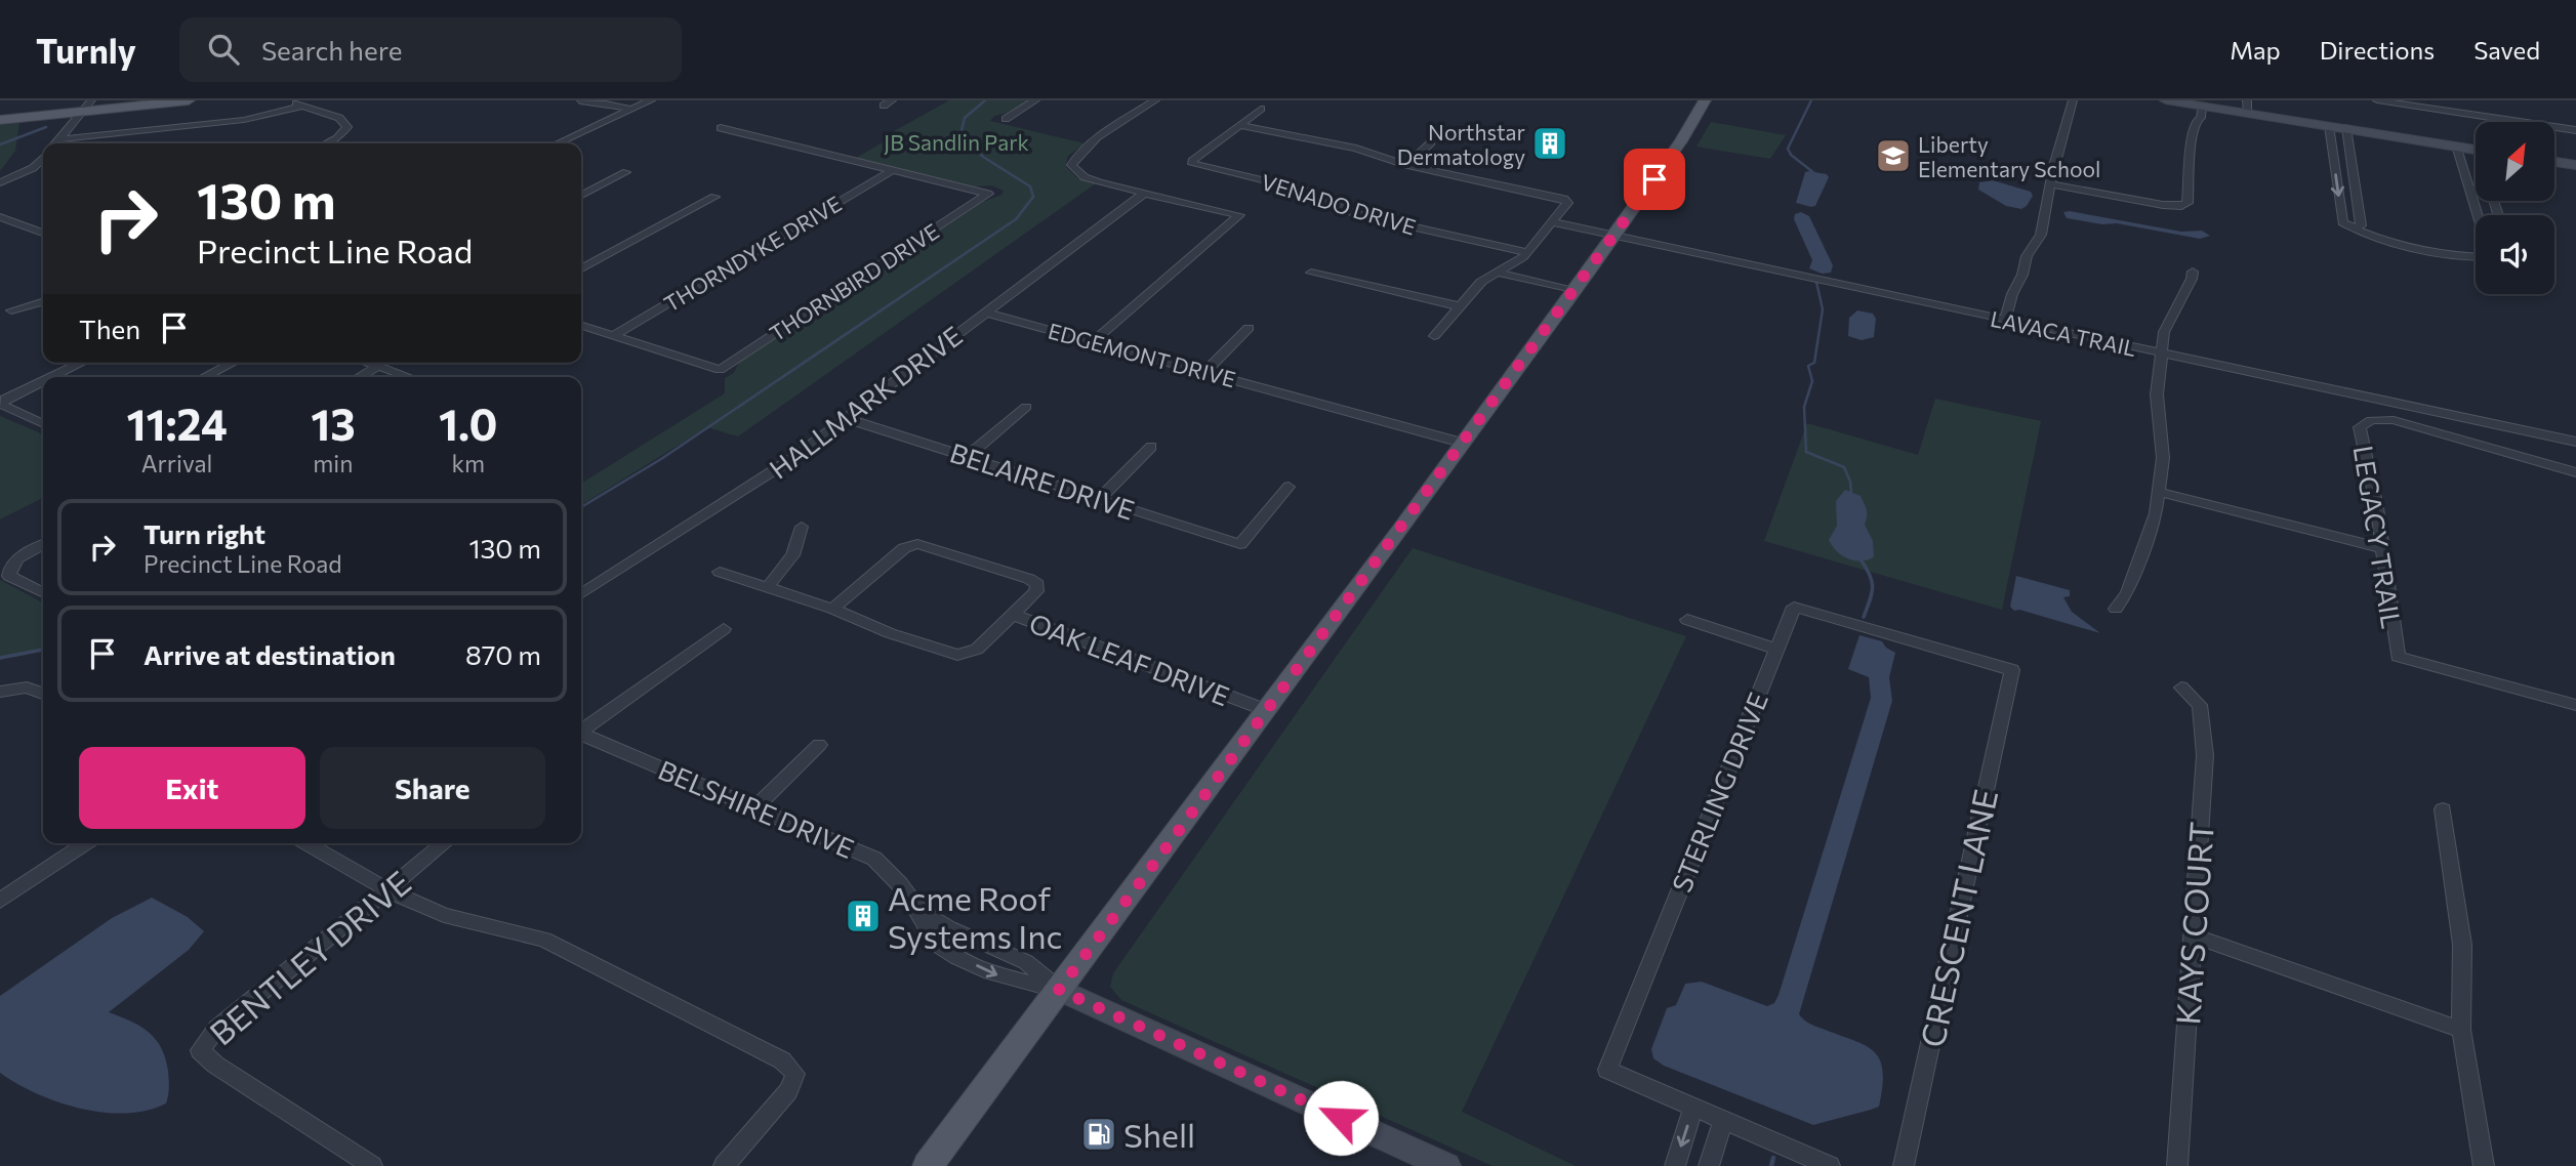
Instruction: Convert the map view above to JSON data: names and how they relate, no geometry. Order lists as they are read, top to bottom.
{
  "streets": {
    "street": [
      "VENADO DRIVE",
      "THORNDYKE DRIVE",
      "THORNBIRD DRIVE",
      "LAVACA TRAIL",
      "EDGEMONT DRIVE",
      "HALLMARK DRIVE",
      "BELAIRE DRIVE",
      "LEGACY TRAIL",
      "OAK LEAF DRIVE",
      "STERLING DRIVE",
      "BELSHIRE DRIVE",
      "CRESCENT LANE",
      "KAYS COURT",
      "BENTLEY DRIVE"
    ]
  },
  "crossings": [
    ["THORNDYKE DRIVE", "THORNBIRD DRIVE"],
    ["EDGEMONT DRIVE", "HALLMARK DRIVE"],
    ["HALLMARK DRIVE", "BELAIRE DRIVE"],
    ["STERLING DRIVE", "CRESCENT LANE"]
  ],
  "parks": ["JB Sandlin Park"],
  "places": {
    "building": ["Northstar Dermatology", "Acme Roof Systems Inc"],
    "school or university": ["Liberty Elementary School"],
    "fuel station": ["Shell"]
  },
  "north": "top right",
  "page": {
    "header": "Turnly",
    "search": "Search here",
    "nav": ["Map", "Directions", "Saved"],
    "turn": ["130 m", "Precinct Line Road"],
    "then": "Then",
    "eta": [
      "11:24",
      "Arrival",
      "13",
      "min",
      "1.0",
      "km"
    ],
    "list": [
      {
        "name": "Turn right",
        "note": "Precinct Line Road",
        "value": "130 m"
      },
      {
        "name": "Arrive at destination",
        "value": "870 m"
      }
    ],
    "buttons": ["Exit", "Share"]
  }
}
